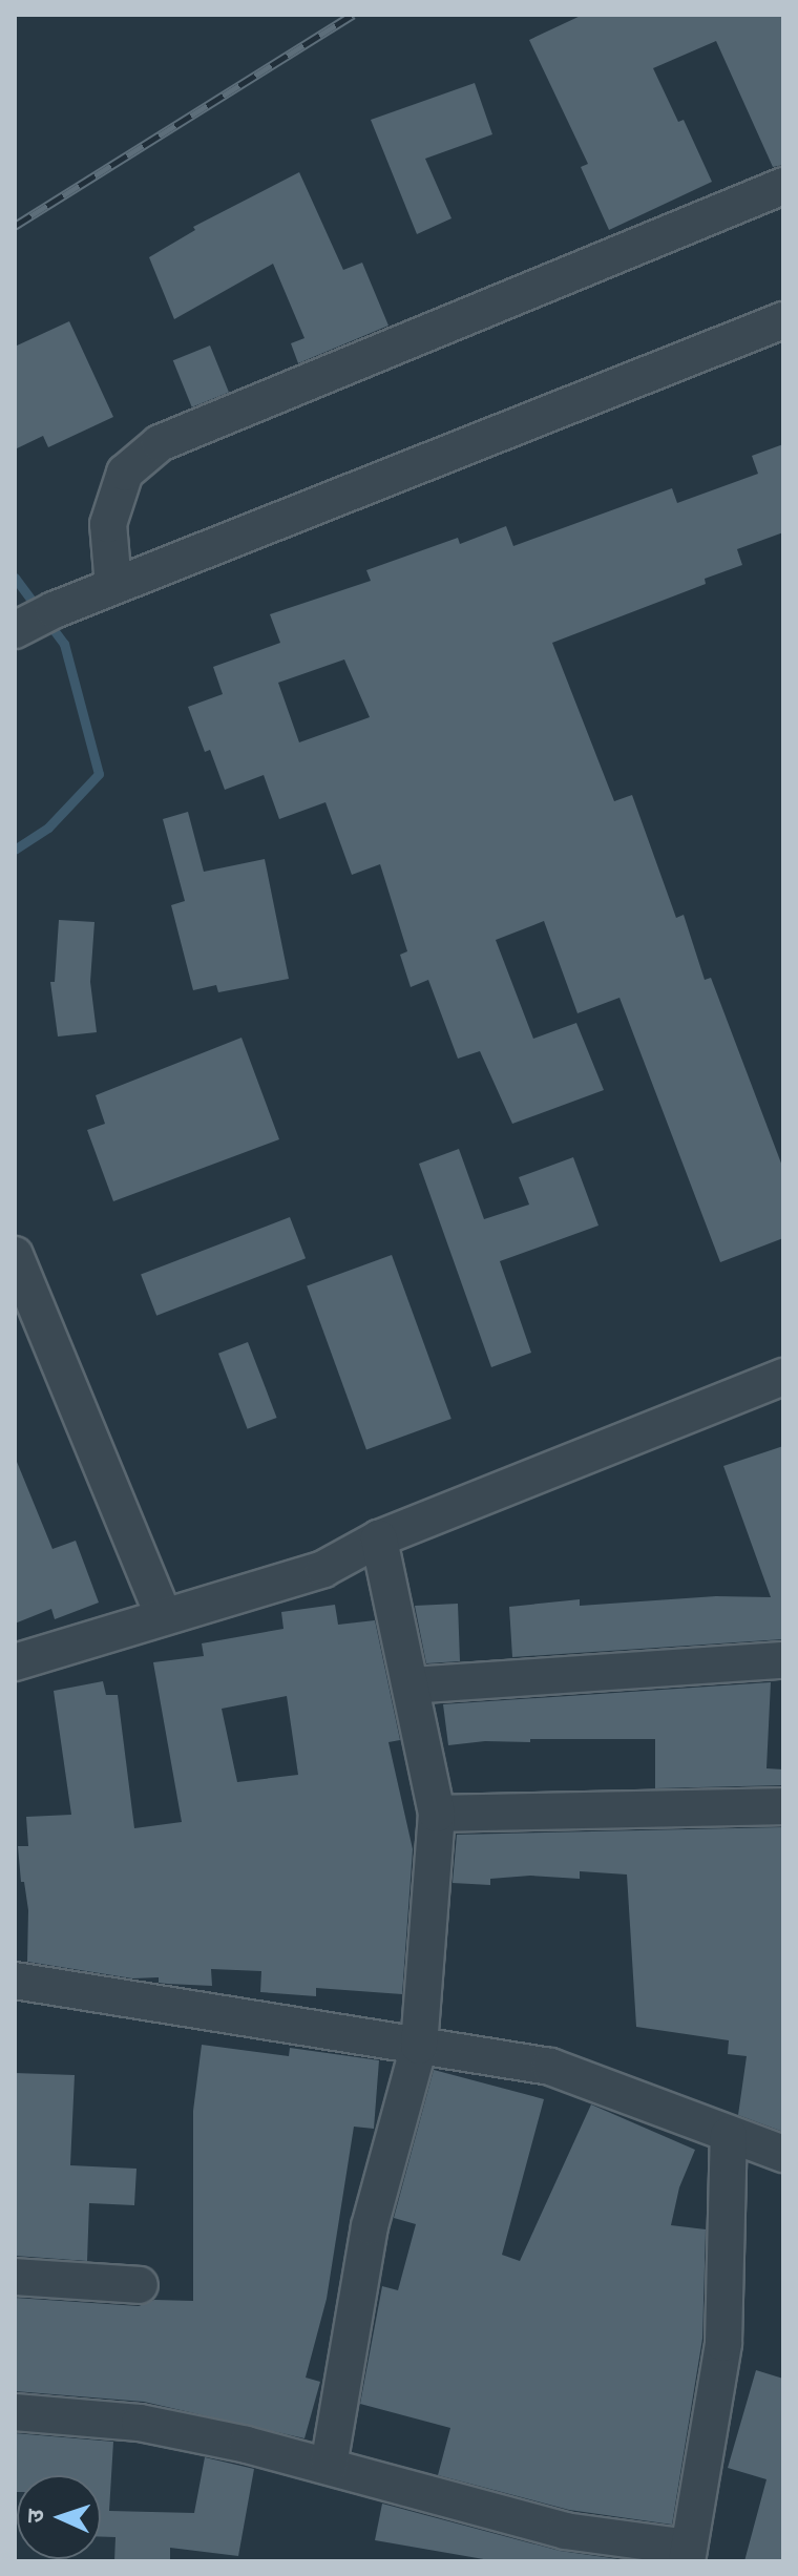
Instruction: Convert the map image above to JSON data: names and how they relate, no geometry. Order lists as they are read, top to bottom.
{
  "north": "left"
}
